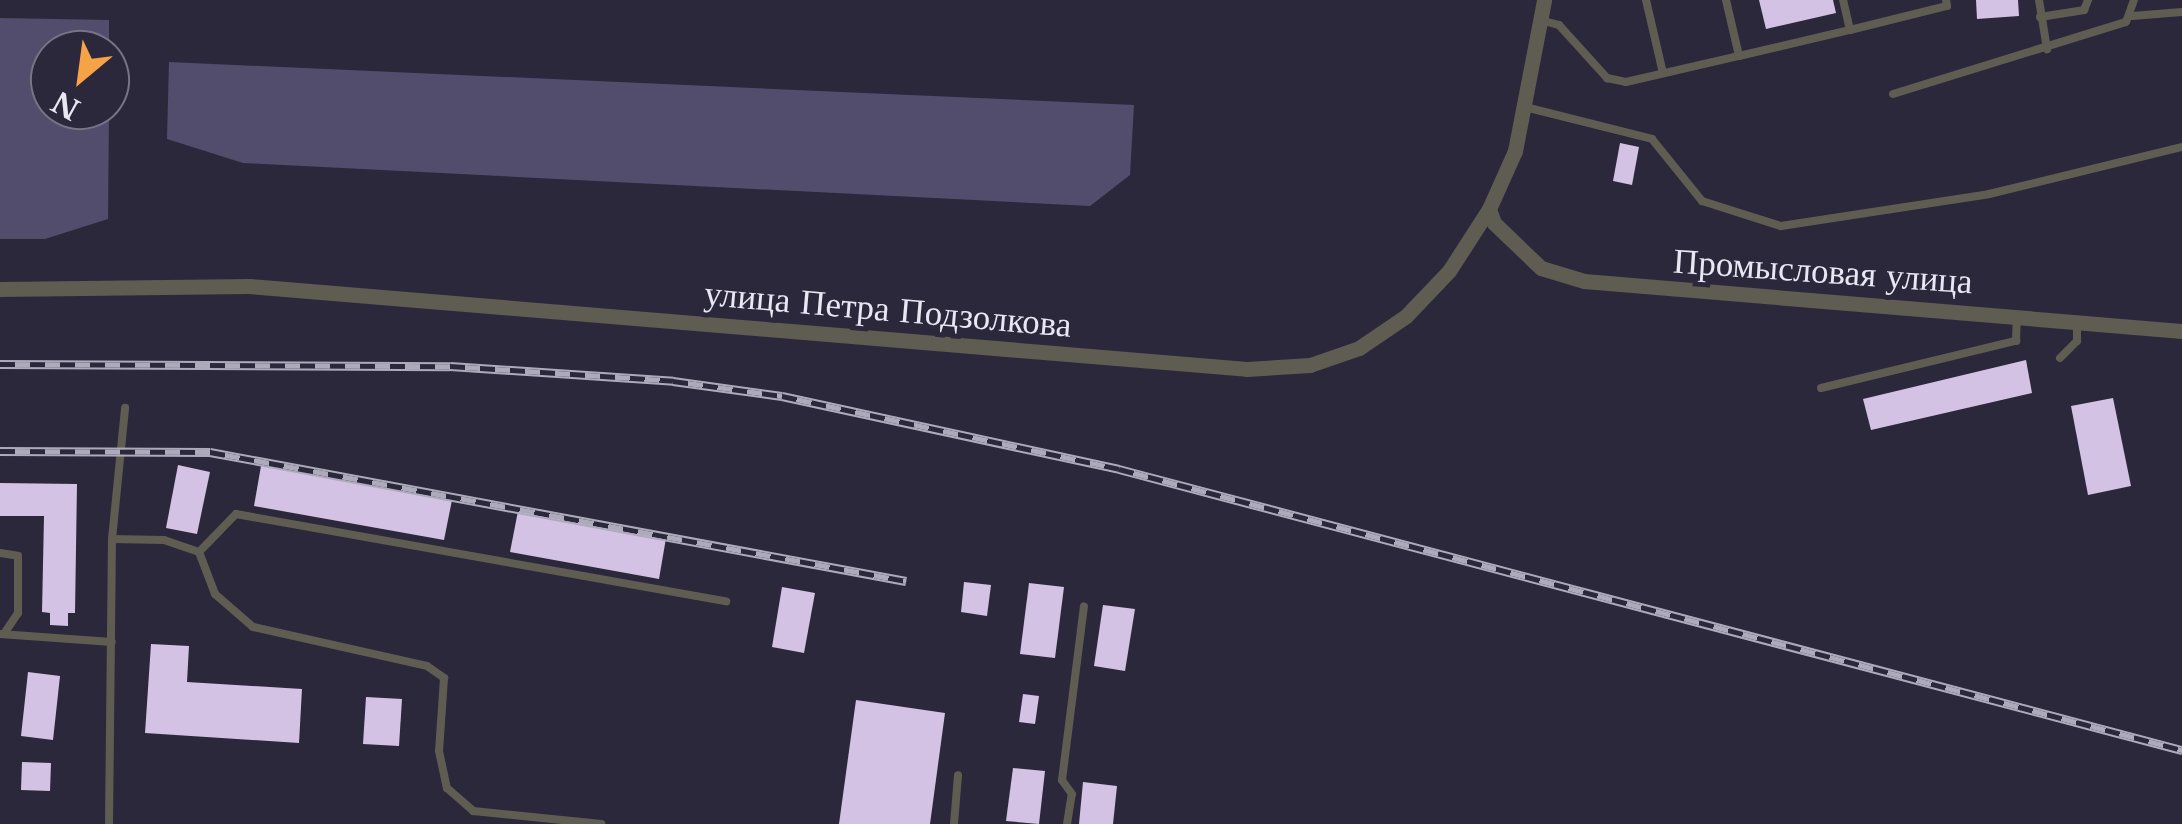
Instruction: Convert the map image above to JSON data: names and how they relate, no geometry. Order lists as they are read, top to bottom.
{
  "streets": {
    "street": ["Промысловая улица", "улица Петра Подзолкова"]
  },
  "crossings": [
    ["Промысловая улица", "улица Петра Подзолкова"]
  ],
  "north": "bottom left"
}
